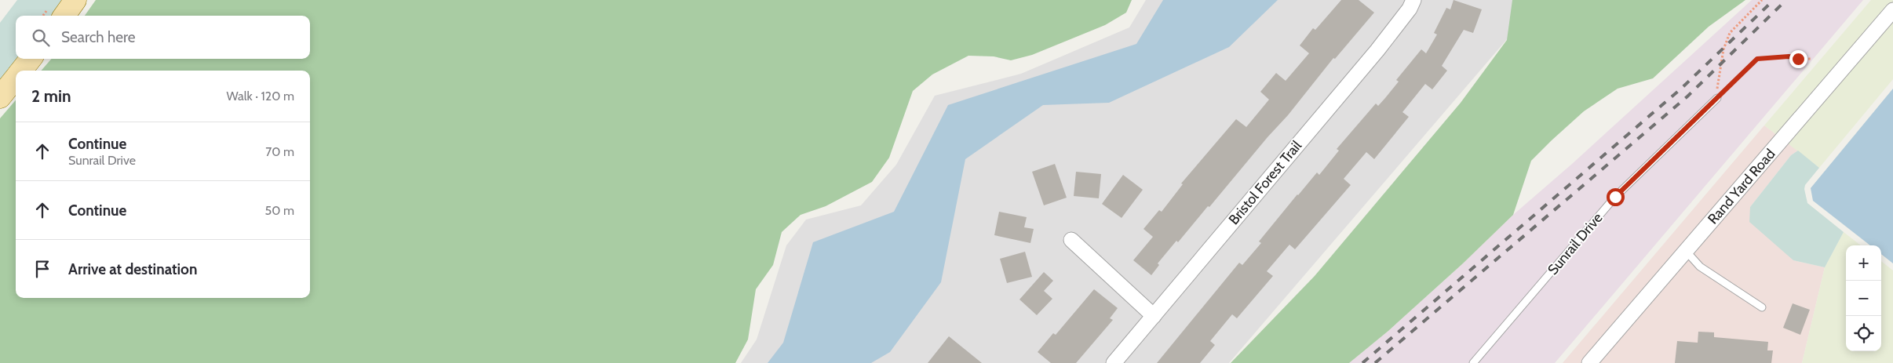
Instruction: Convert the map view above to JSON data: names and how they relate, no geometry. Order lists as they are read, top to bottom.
{
  "streets": {
    "street": ["Bristol Forest Trail", "Rand Yard Road"],
    "lane": ["Sunrail Drive"]
  },
  "page": {
    "search": "Search here",
    "heading": ["2 min", "Walk · 120 m"],
    "list": [
      ["Continue", "Sunrail Drive", "70 m"],
      ["Continue", "50 m"],
      "Arrive at destination"
    ],
    "map_buttons": ["+", "−"]
  }
}
